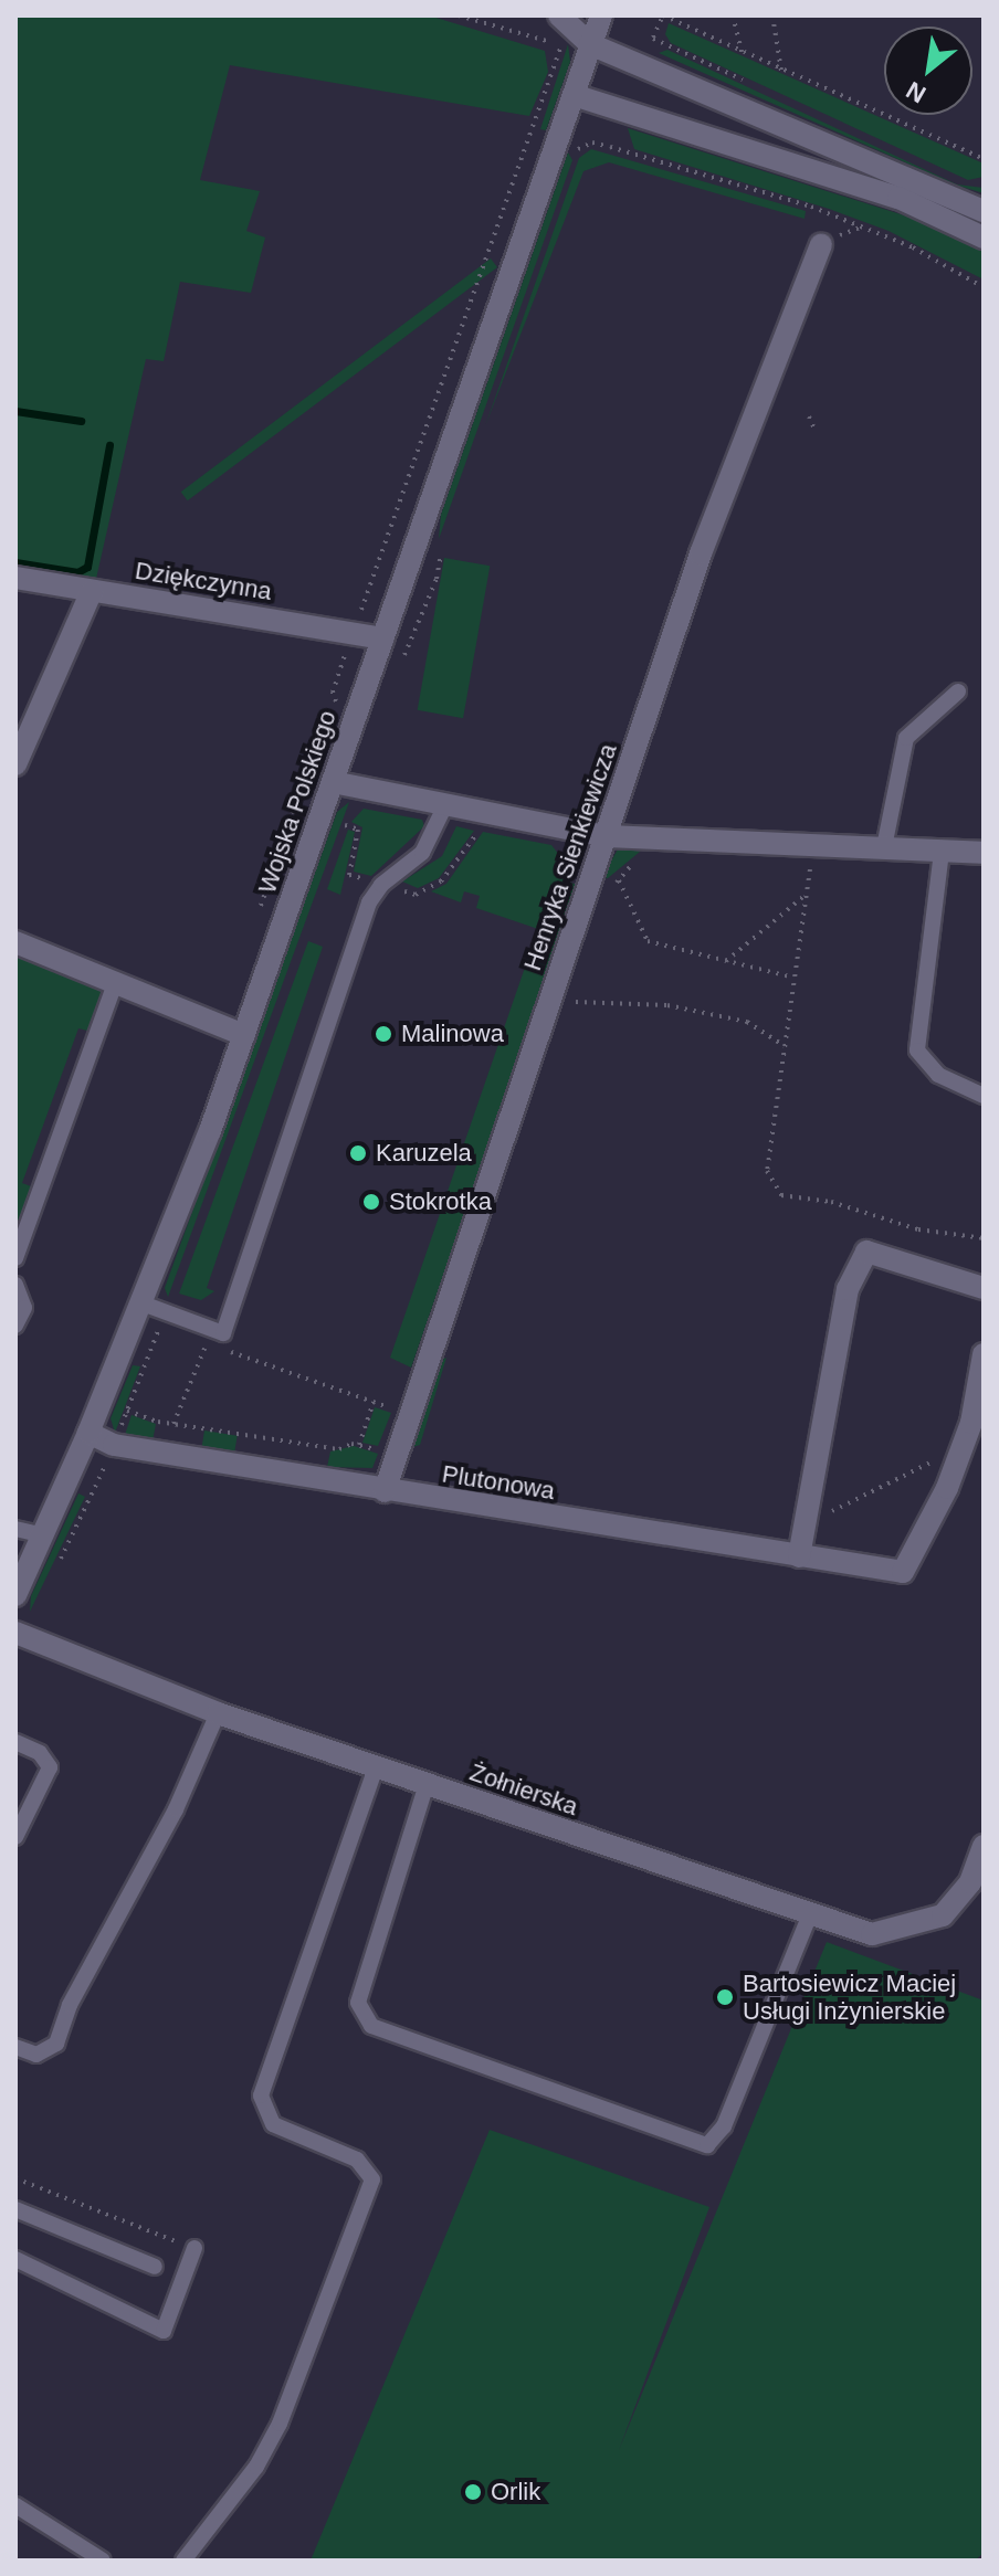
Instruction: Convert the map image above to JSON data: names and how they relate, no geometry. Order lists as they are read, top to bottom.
{
  "streets": {
    "street": [
      "Dziękczynna",
      "Wojska Polskiego",
      "Henryka Sienkiewicza",
      "Plutonowa",
      "Żołnierska"
    ]
  },
  "crossings": [
    ["Dziękczynna", "Wojska Polskiego"],
    ["Wojska Polskiego", "Plutonowa"],
    ["Henryka Sienkiewicza", "Plutonowa"]
  ],
  "places": [
    "Malinowa",
    "Karuzela",
    "Stokrotka",
    "Bartosiewicz Maciej Usługi Inżynierskie",
    "Orlik"
  ],
  "north": "bottom left"
}
